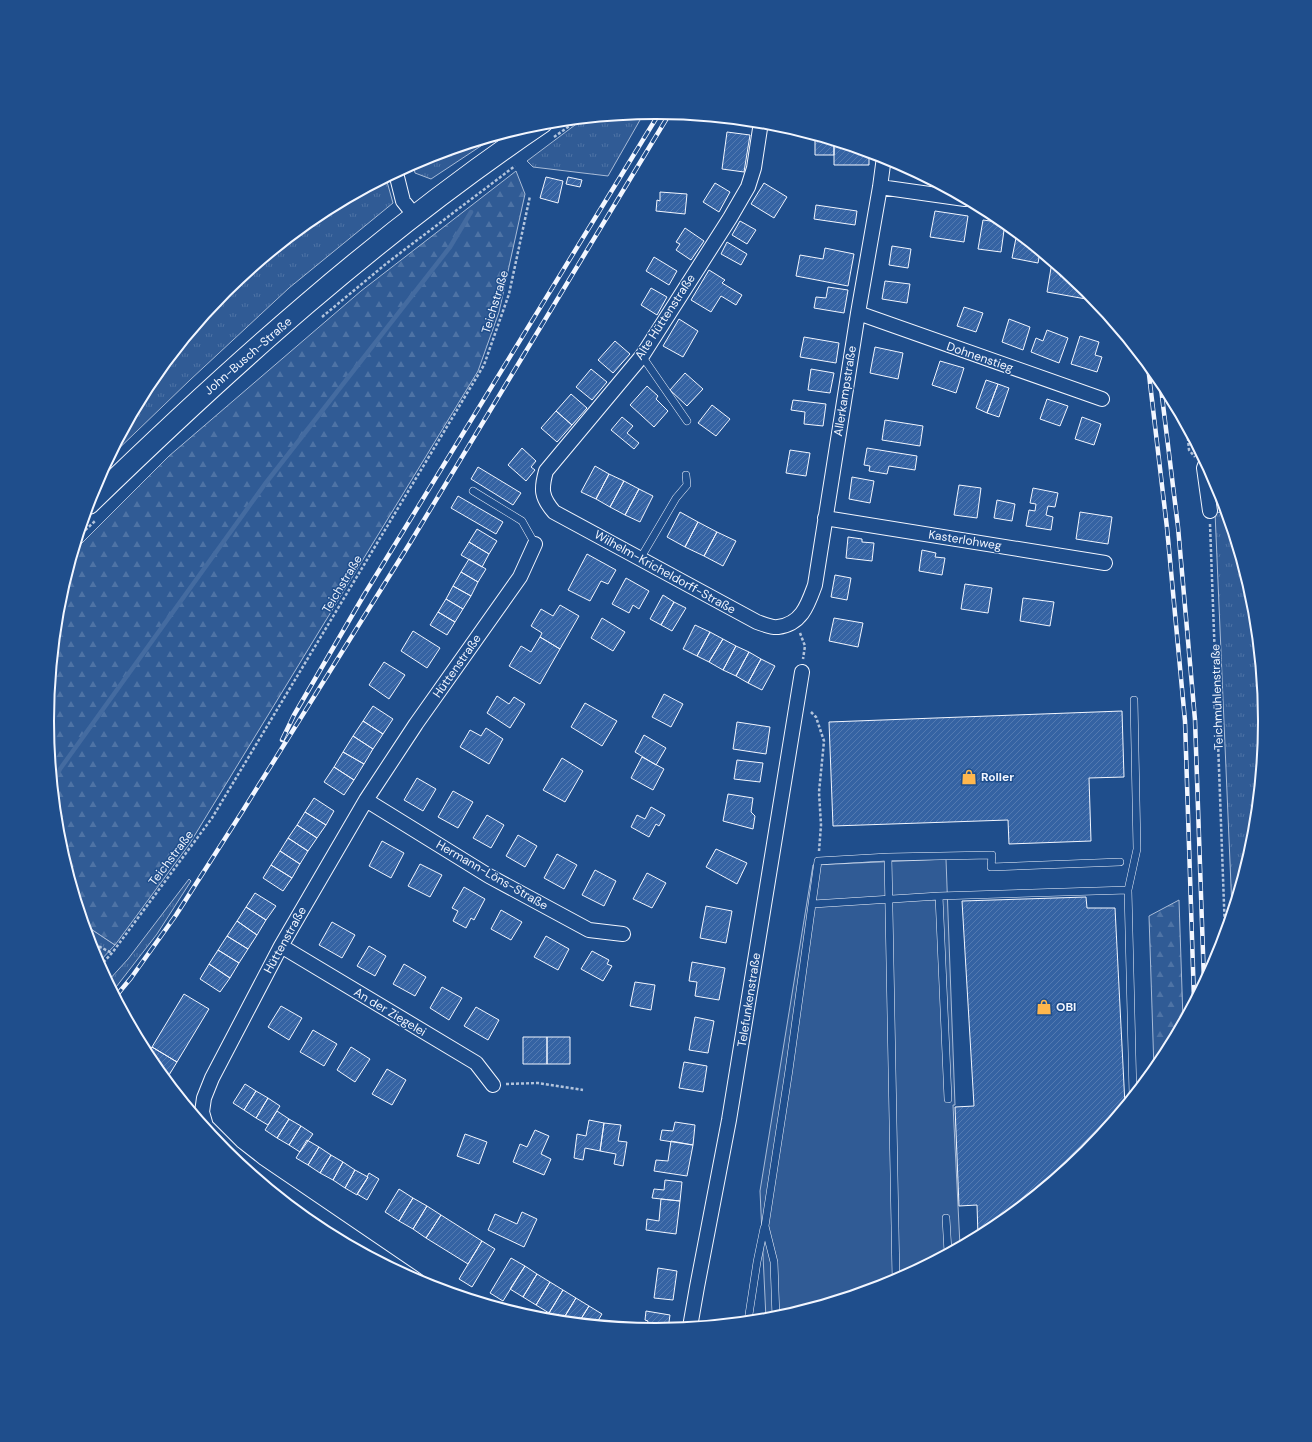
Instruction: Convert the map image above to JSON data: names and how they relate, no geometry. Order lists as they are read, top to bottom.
{
  "streets": {
    "main road": ["John-Busch-Straße"],
    "street": [
      "Alte Hüttenstraße",
      "Dohnenstieg",
      "Allerkampstraße",
      "Kasterlohweg",
      "Wilhelm-Kricheldorff-Straße",
      "Hüttenstraße",
      "Hermann-Löns-Straße",
      "Telefunkenstraße",
      "An der Ziegelei"
    ],
    "path": ["Teichstraße", "Teichmühlenstraße"]
  },
  "crossings": [
    ["Alte Hüttenstraße", "Wilhelm-Kricheldorff-Straße"],
    ["Dohnenstieg", "Allerkampstraße"],
    ["Allerkampstraße", "Kasterlohweg"],
    ["Allerkampstraße", "Wilhelm-Kricheldorff-Straße"],
    ["Hüttenstraße", "Hermann-Löns-Straße"],
    ["Hüttenstraße", "An der Ziegelei"]
  ],
  "places": {
    "shop": ["Roller", "OBI"]
  }
}
